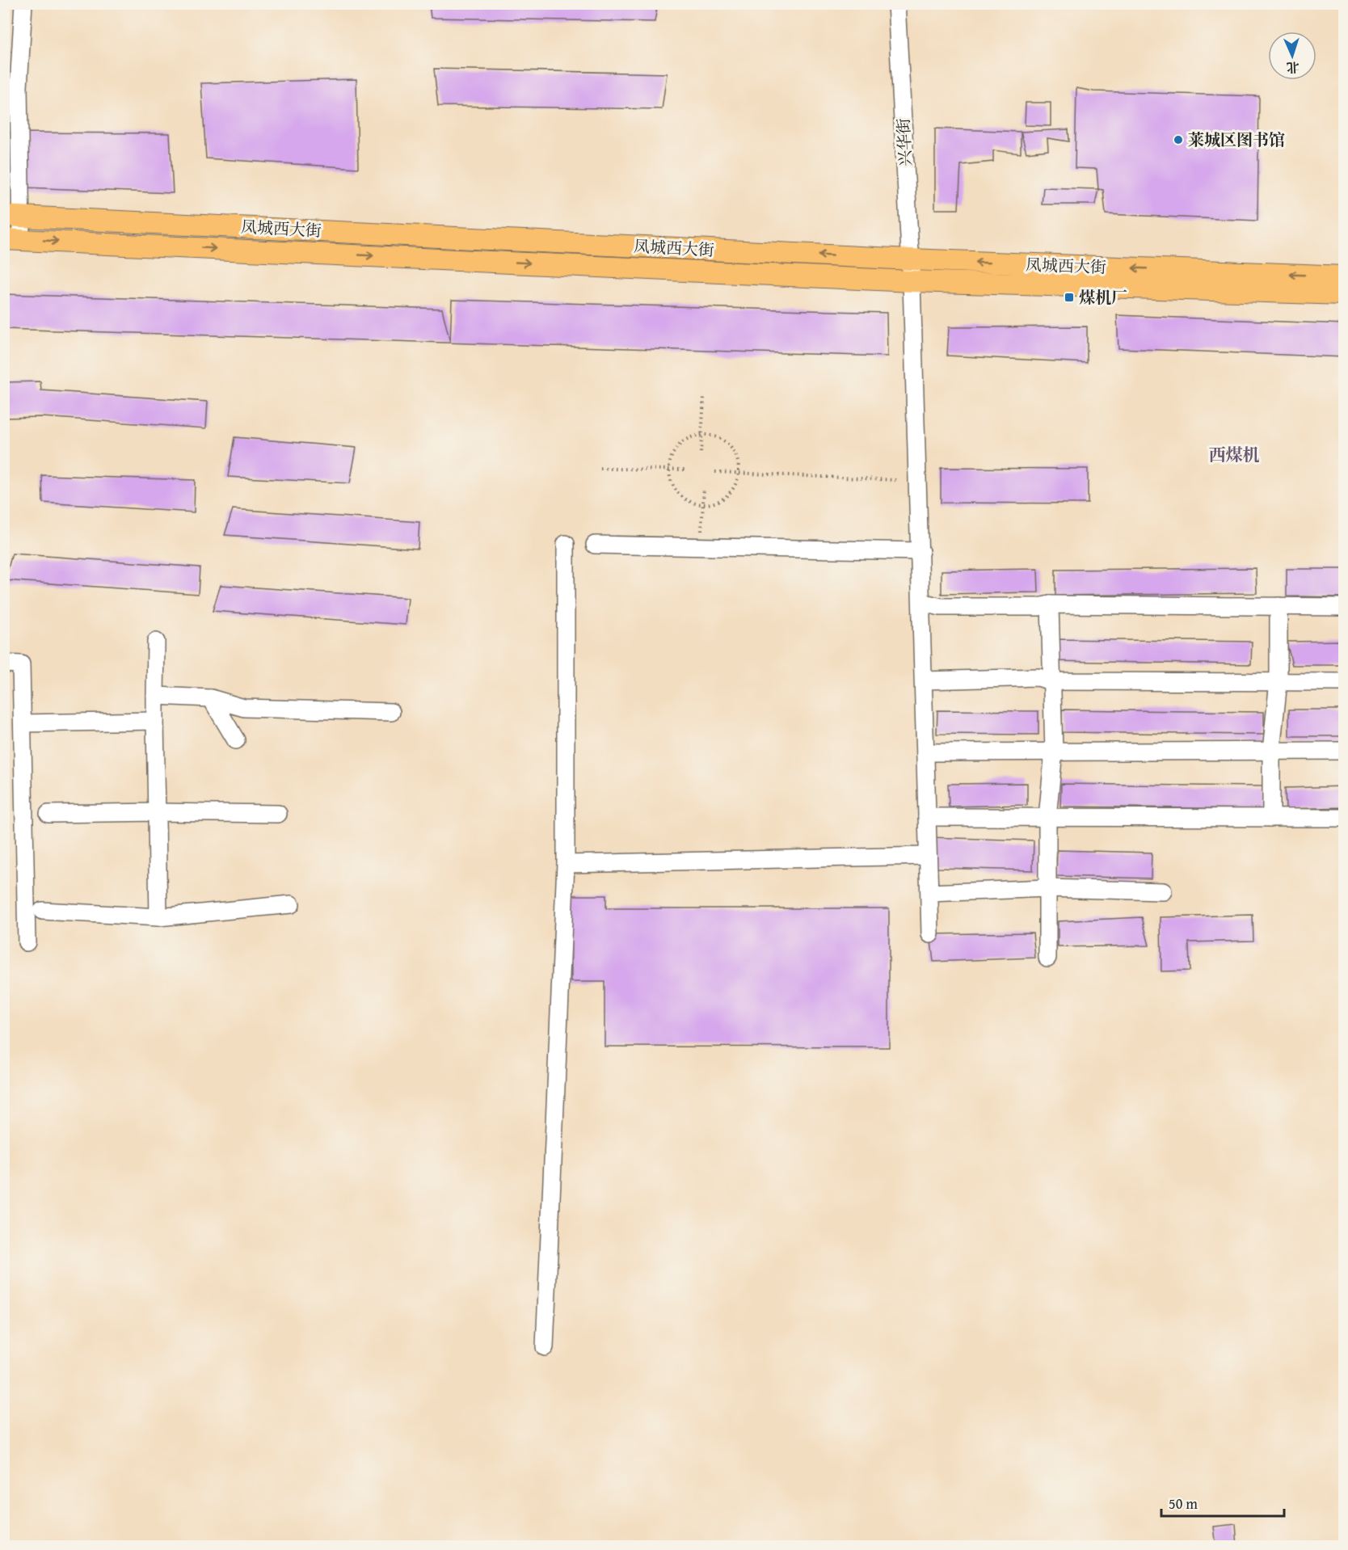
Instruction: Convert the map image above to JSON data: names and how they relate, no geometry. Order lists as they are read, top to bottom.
{
  "streets": {
    "main road": ["凤城西大街"],
    "street": ["兴华街"]
  },
  "crossings": [
    ["兴华街", "凤城西大街"]
  ],
  "districts": ["西煤机"],
  "places": {
    "other": ["莱城区图书馆"],
    "transit": ["煤机厂"]
  },
  "scale_bar": "50 m",
  "north": "bottom"
}
